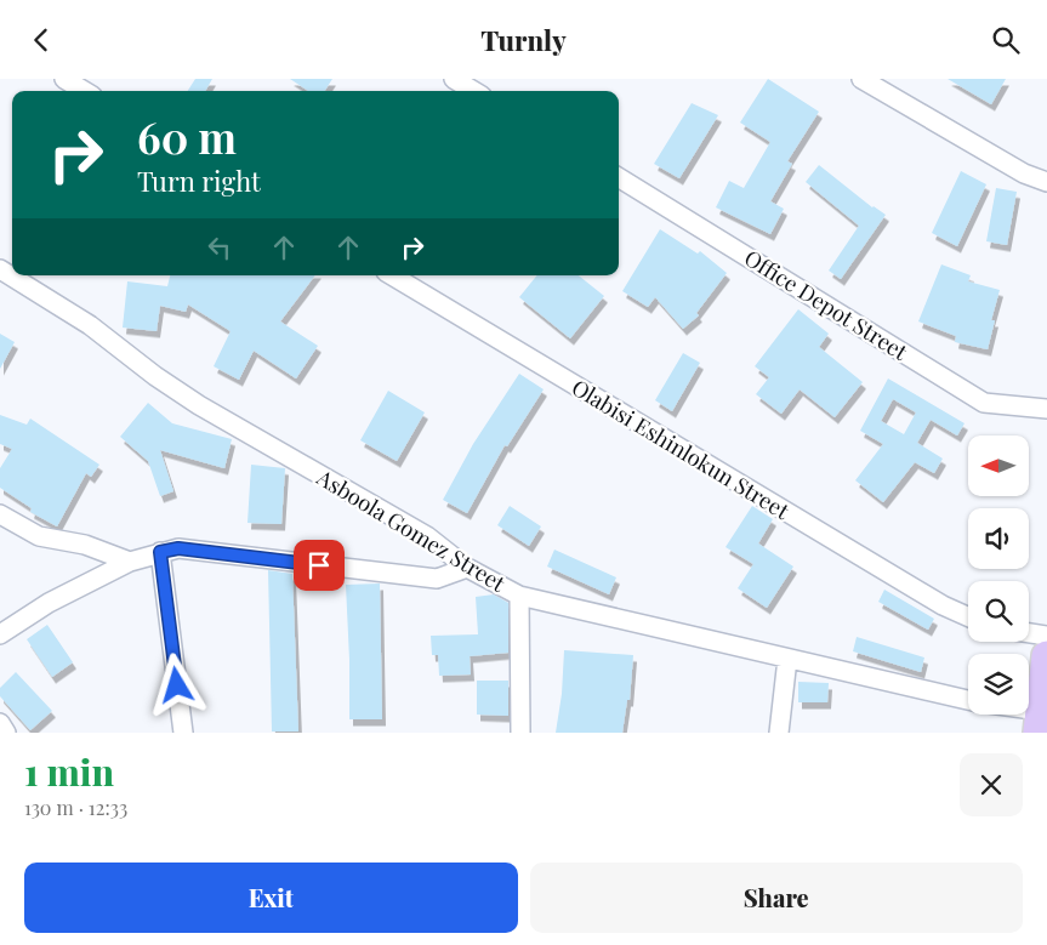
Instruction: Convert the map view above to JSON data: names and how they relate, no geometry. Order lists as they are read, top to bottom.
{
  "streets": {
    "street": ["Office Depot Street", "Olabisi Eshinlokun Street", "Asboola Gomez Street"]
  },
  "north": "left",
  "page": {
    "header": "Turnly",
    "turn": ["60 m", "Turn right"],
    "heading": ["1 min", "130 m · 12:33"],
    "buttons": ["Exit", "Share"]
  }
}
